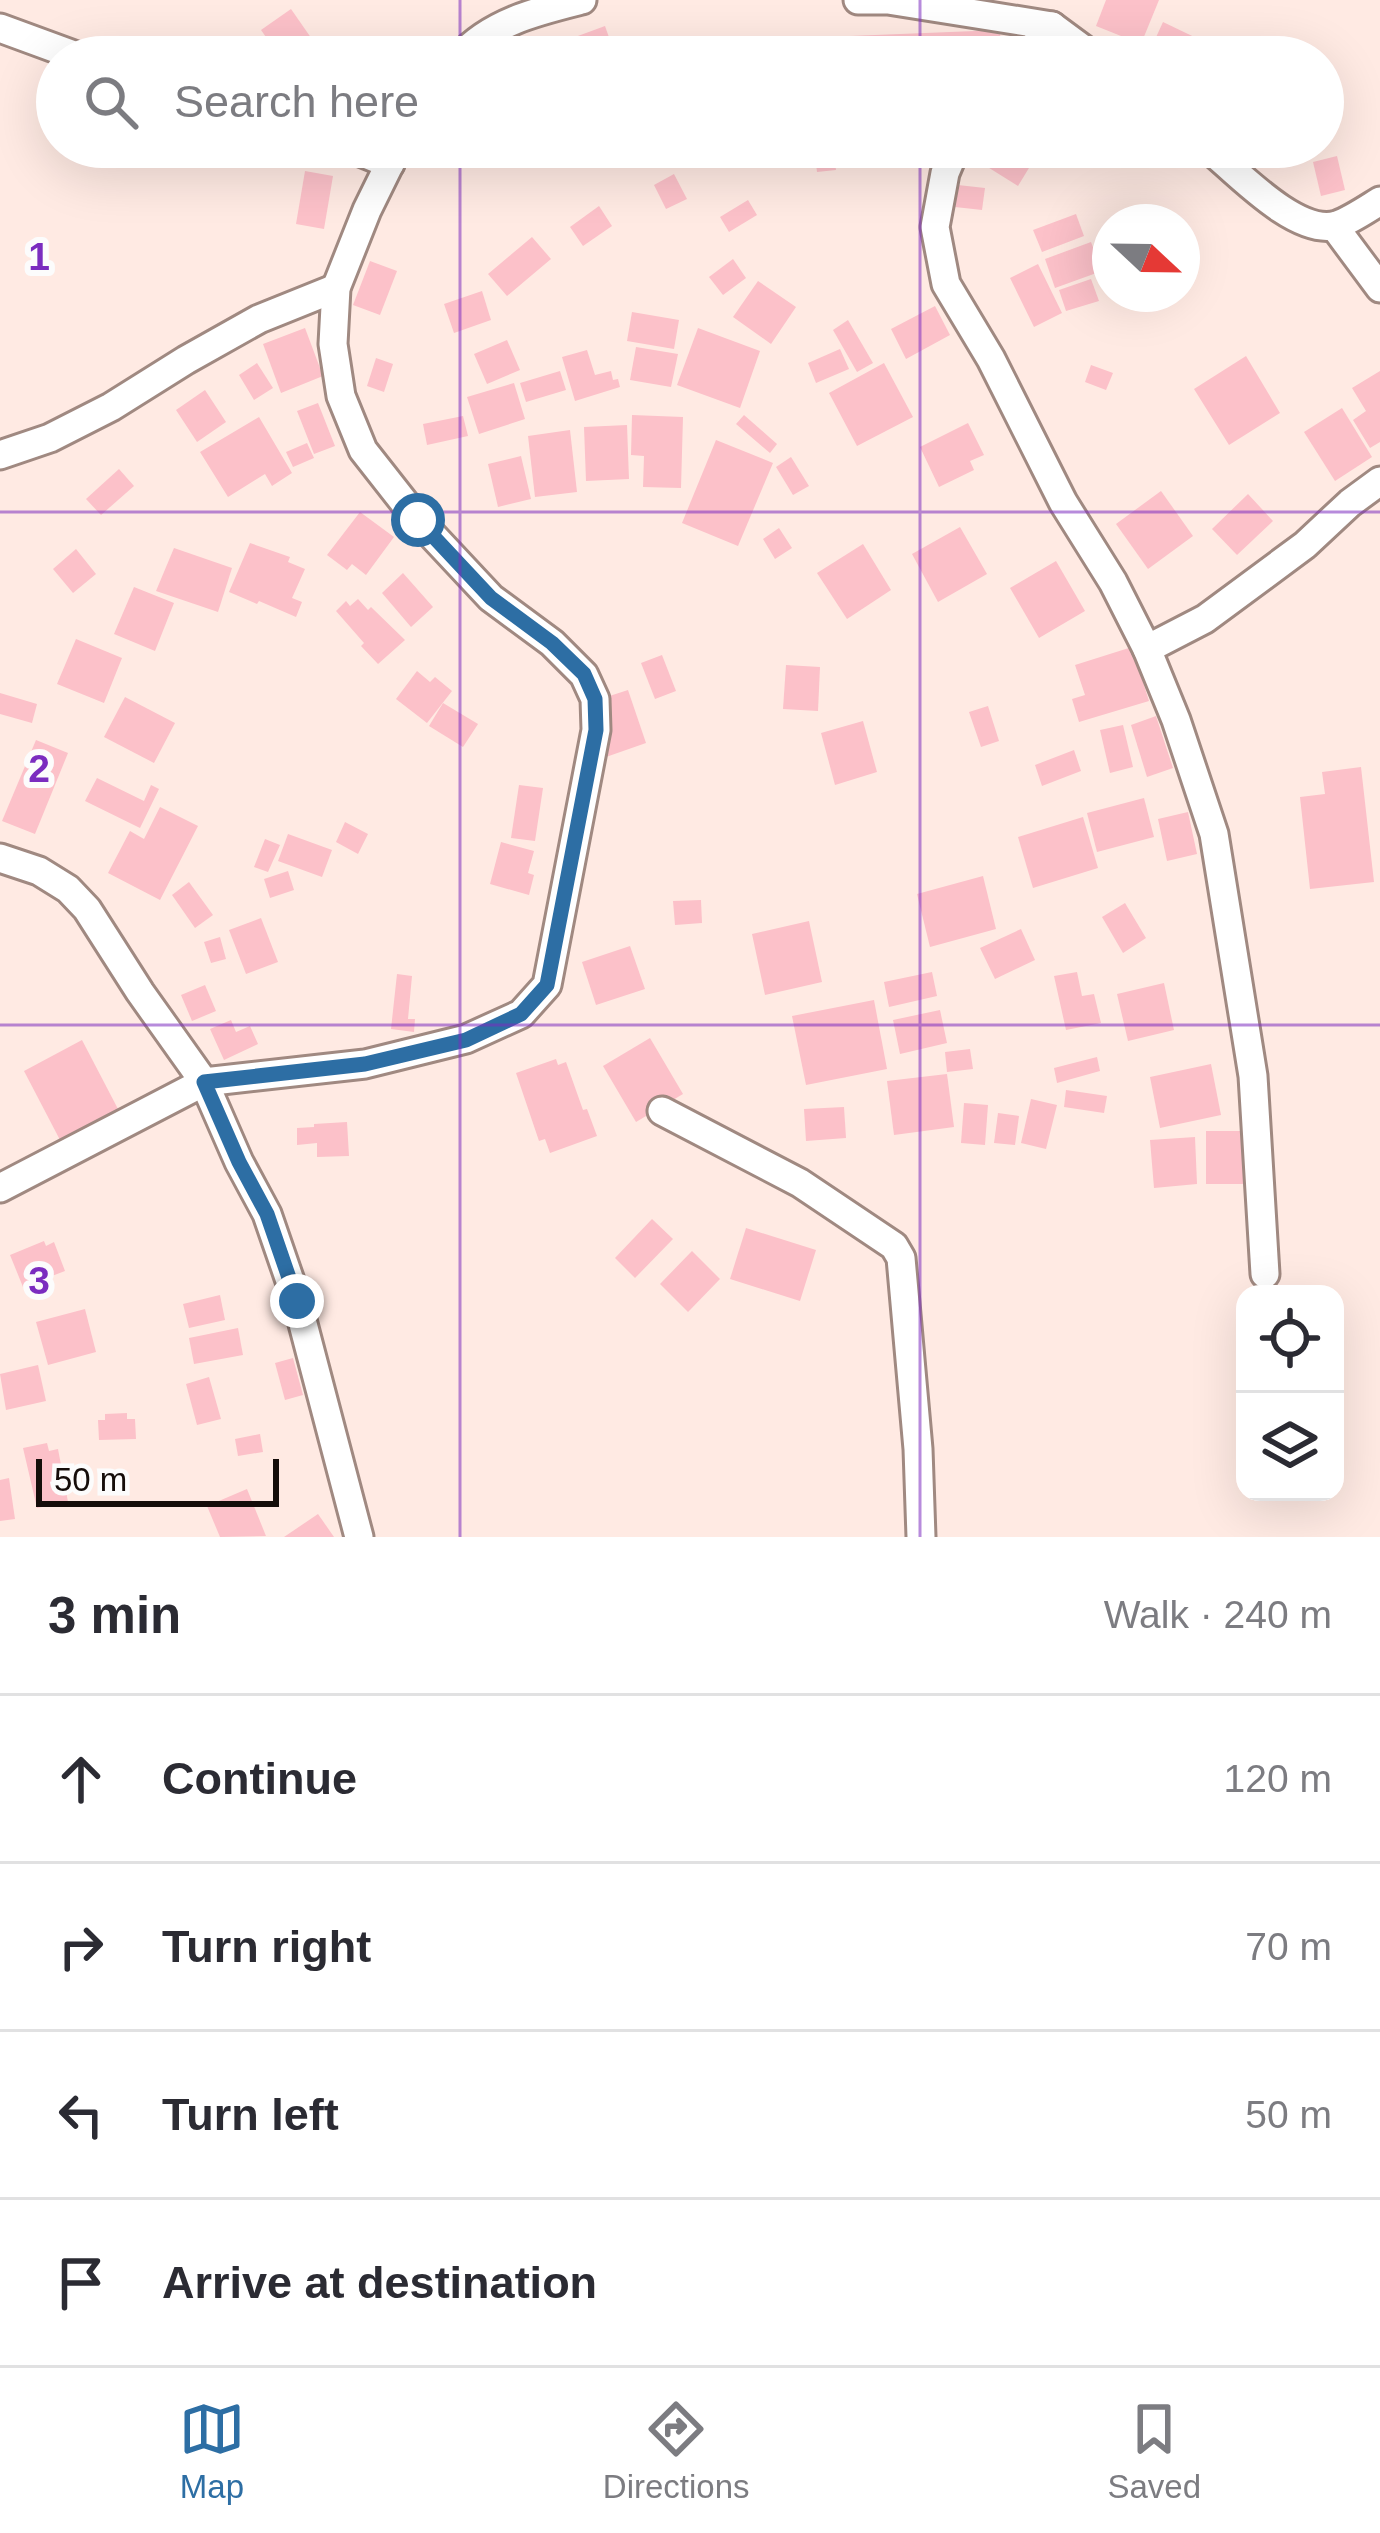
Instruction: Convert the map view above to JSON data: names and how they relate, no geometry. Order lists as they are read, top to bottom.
{
  "scale_bar": "50 m",
  "north": "right",
  "page": {
    "search": "Search here",
    "scale": "50 m",
    "heading": ["3 min", "Walk · 240 m"],
    "list": [
      ["Continue", "120 m"],
      ["Turn right", "70 m"],
      ["Turn left", "50 m"],
      "Arrive at destination"
    ],
    "nav": ["Map", "Directions", "Saved"]
  },
  "grid": {
    "rows": ["1", "2", "3"]
  }
}
